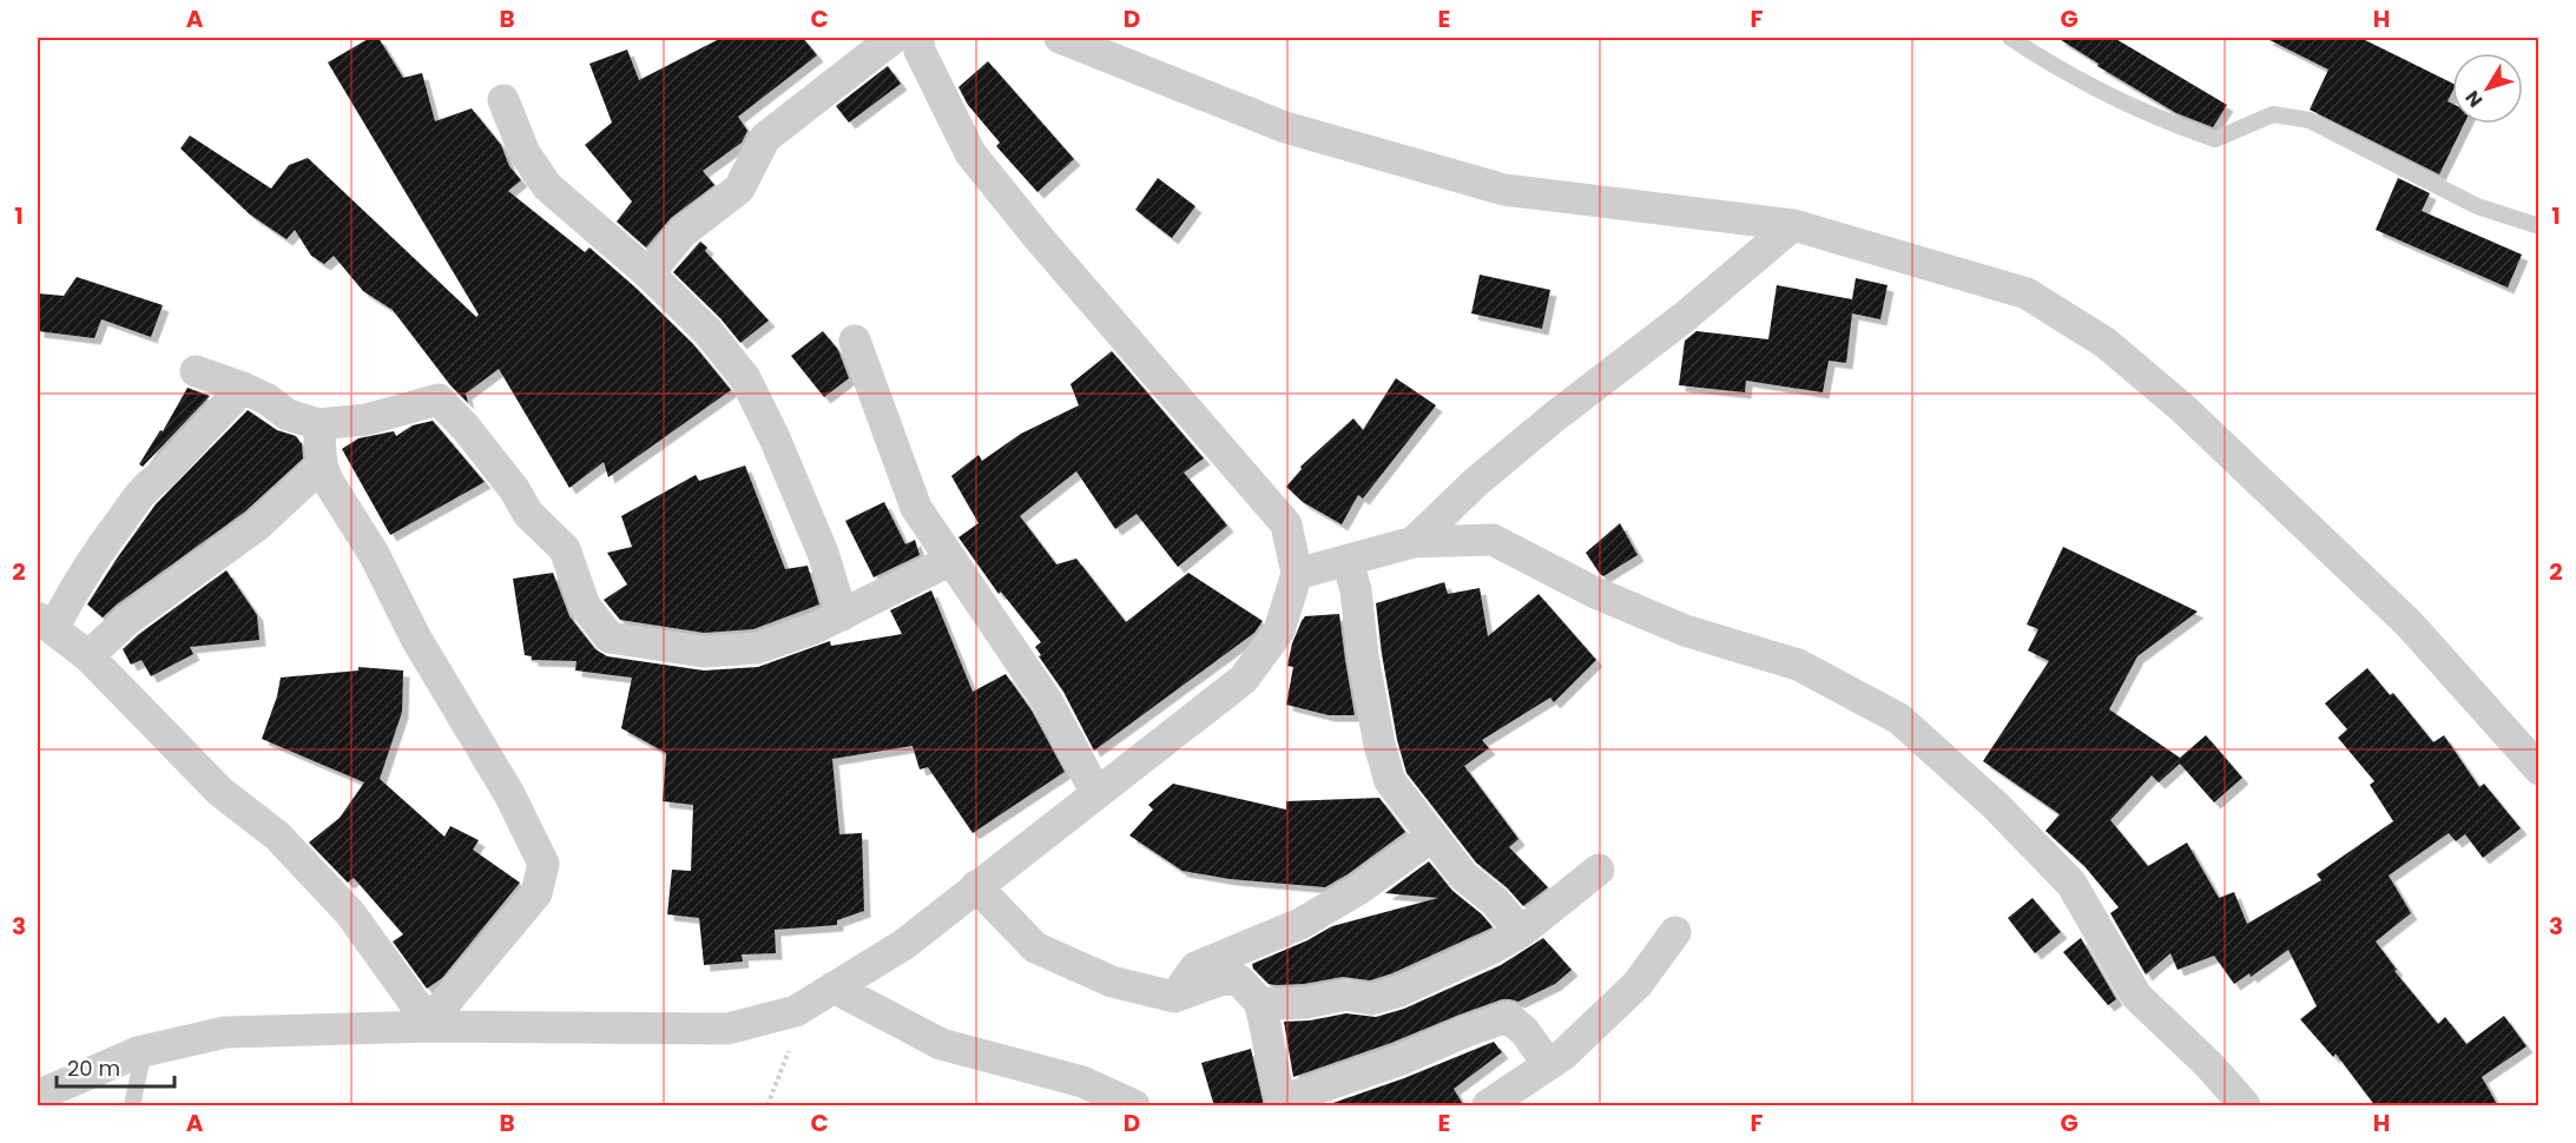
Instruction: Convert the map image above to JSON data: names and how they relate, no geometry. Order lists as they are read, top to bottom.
{
  "scale_bar": "20 m",
  "north": "bottom left",
  "grid": {
    "columns": [
      "A",
      "B",
      "C",
      "D",
      "E",
      "F",
      "G",
      "H"
    ],
    "rows": ["1", "2", "3"]
  }
}
